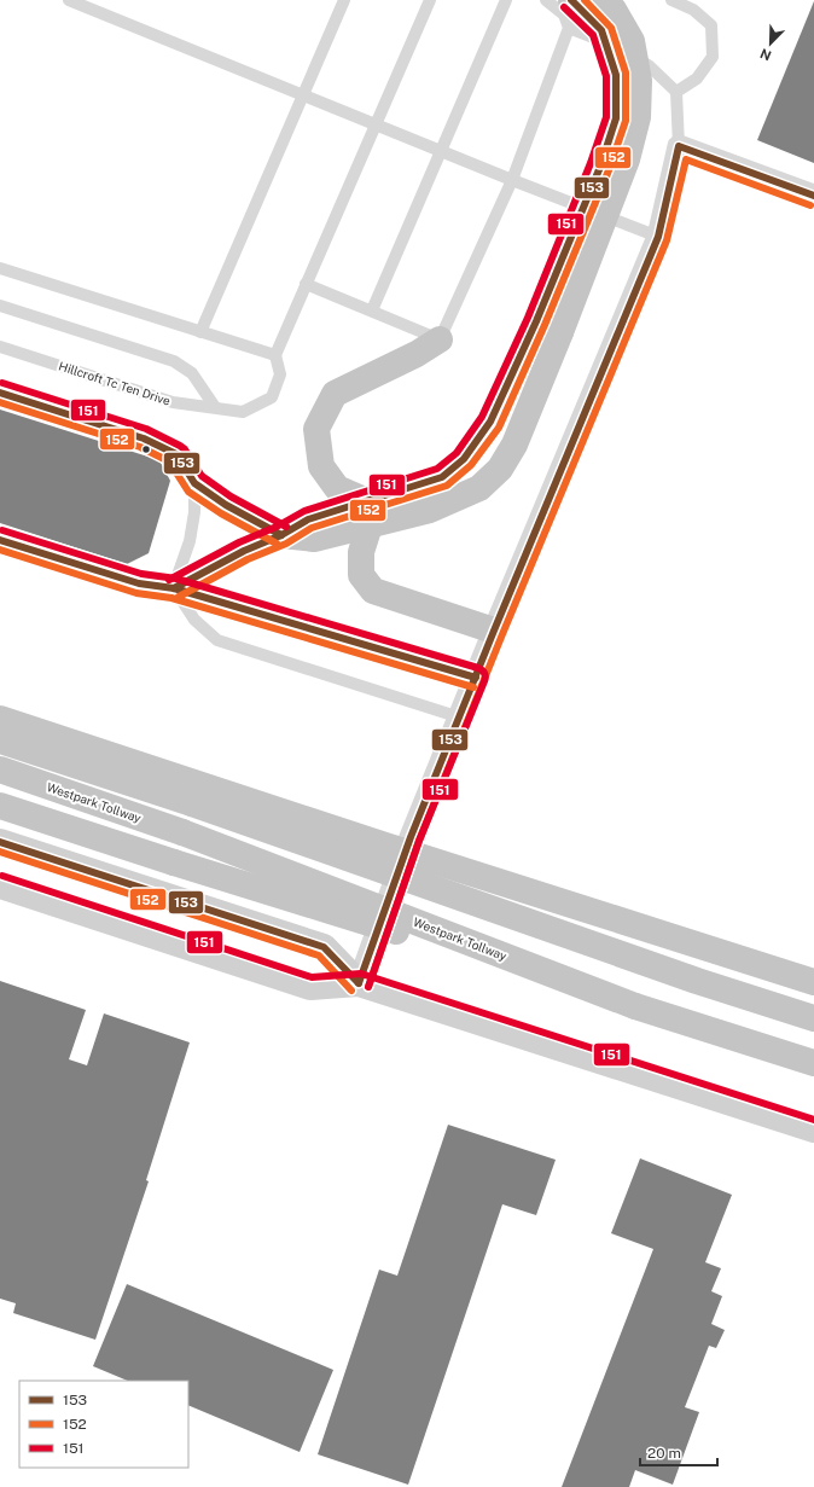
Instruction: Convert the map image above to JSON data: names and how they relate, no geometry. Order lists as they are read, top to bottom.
{
  "streets": {
    "highway": ["Westpark Tollway"],
    "lane": ["Hillcroft Tc Ten Drive"]
  },
  "lines": ["transit line 153", "transit line 152", "transit line 151"],
  "legend": ["153", "152", "151"],
  "scale_bar": "20 m",
  "north": "bottom left"
}
